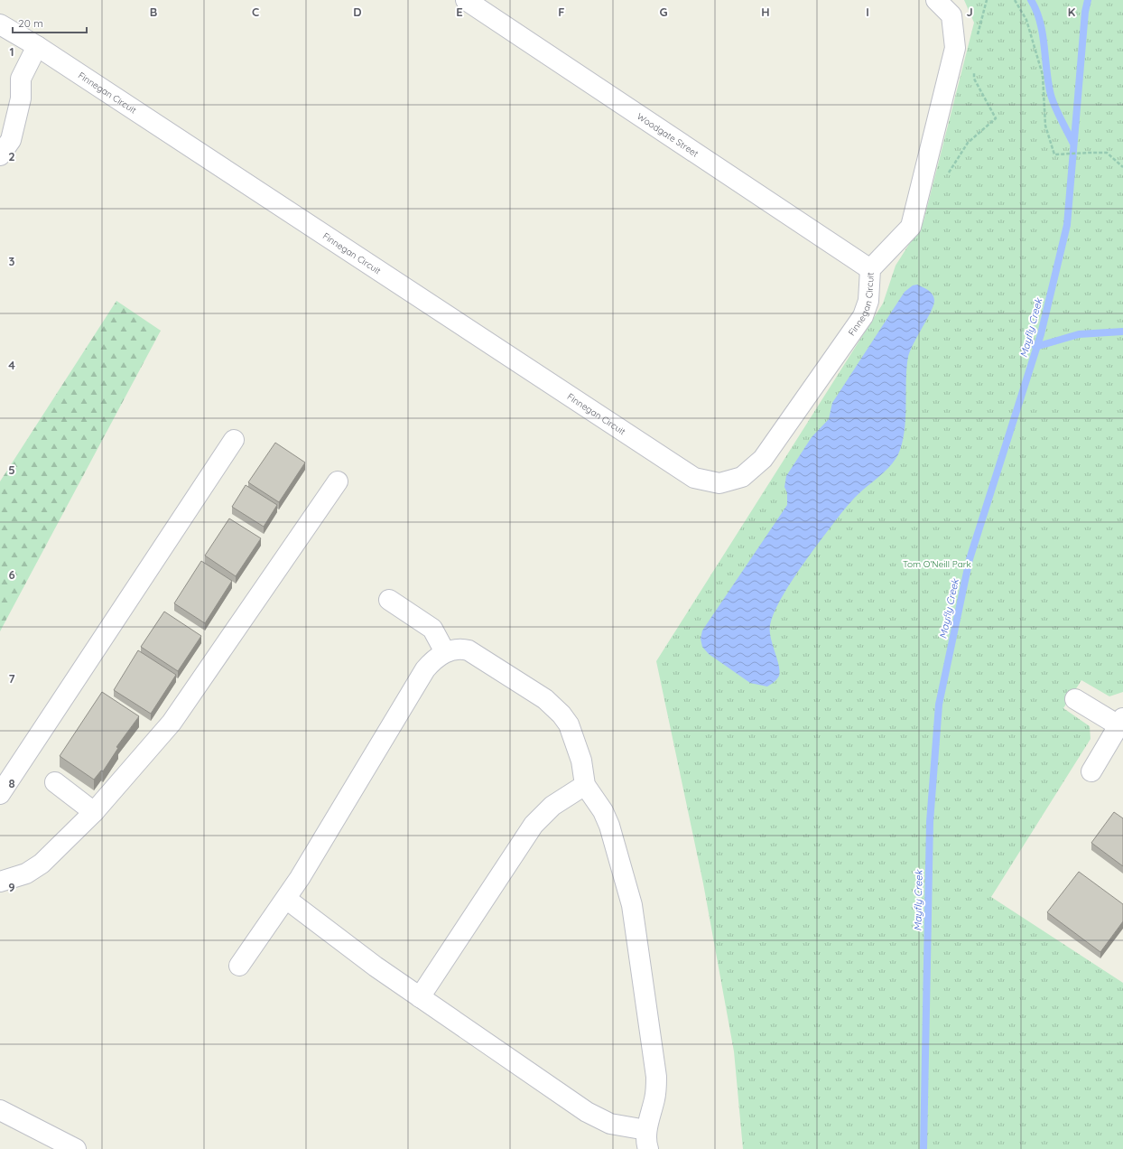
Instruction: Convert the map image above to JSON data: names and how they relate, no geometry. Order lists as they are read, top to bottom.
{
  "streets": {
    "street": ["Finnegan Circuit", "Woodgate Street"]
  },
  "crossings": [
    ["Finnegan Circuit", "Woodgate Street"]
  ],
  "water": ["Mayfly Creek"],
  "parks": ["Tom O'Neill Park"],
  "scale_bar": "20 m",
  "grid": {
    "columns": [
      "B",
      "C",
      "D",
      "E",
      "F",
      "G",
      "H",
      "I",
      "J",
      "K"
    ],
    "rows": [
      "1",
      "2",
      "3",
      "4",
      "5",
      "6",
      "7",
      "8",
      "9"
    ]
  }
}
